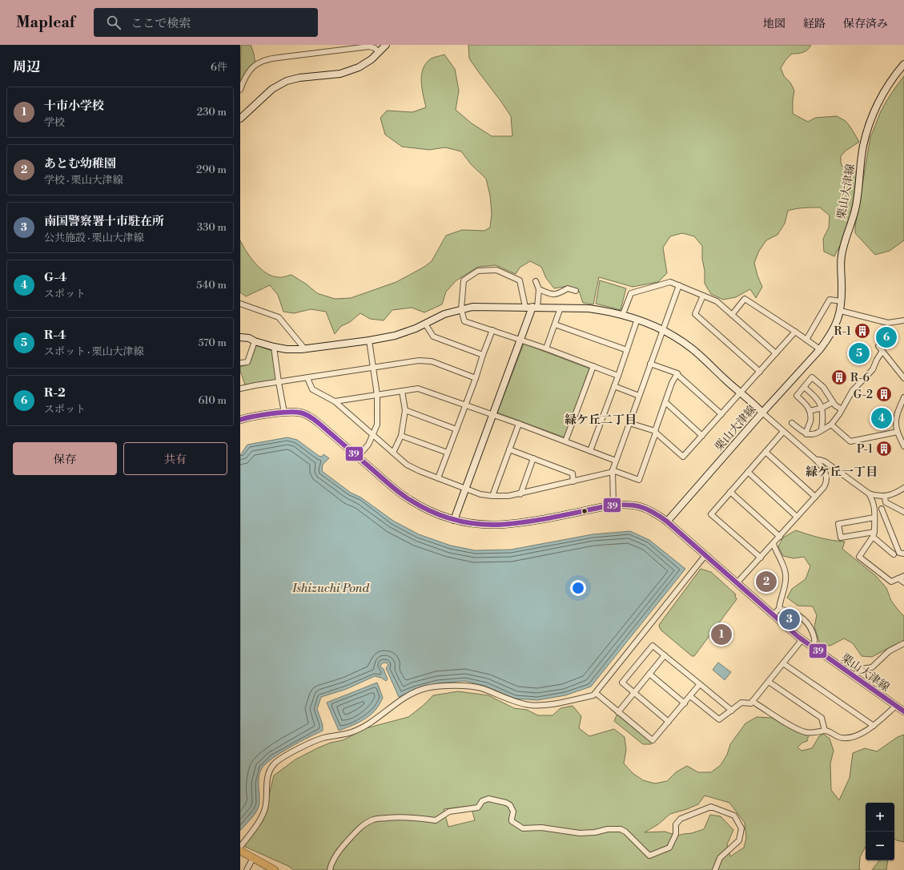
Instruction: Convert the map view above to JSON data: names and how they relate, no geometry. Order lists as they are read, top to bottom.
{
  "streets": {
    "street": ["栗山大津線"]
  },
  "districts": ["緑ケ丘二丁目", "緑ケ丘一丁目"],
  "water": ["Ishizuchi Pond"],
  "places": {
    "building": [
      "R-1",
      "R-6",
      "G-2",
      "P-1"
    ]
  },
  "lines": ["transit line 39"],
  "page": {
    "header": "Mapleaf",
    "search": "ここで検索",
    "nav": ["地図", "経路", "保存済み"],
    "heading": ["周辺", "6件"],
    "list": [
      {
        "mark": "1",
        "name": "十市小学校",
        "note": "学校",
        "value": "230 m"
      },
      {
        "mark": "2",
        "name": "あとむ幼稚園",
        "note": "学校 · 栗山大津線",
        "value": "290 m"
      },
      {
        "mark": "3",
        "name": "南国警察署十市駐在所",
        "note": "公共施設 · 栗山大津線",
        "value": "330 m"
      },
      {
        "mark": "4",
        "name": "G-4",
        "note": "スポット",
        "value": "540 m"
      },
      {
        "mark": "5",
        "name": "R-4",
        "note": "スポット · 栗山大津線",
        "value": "570 m"
      },
      {
        "mark": "6",
        "name": "R-2",
        "note": "スポット",
        "value": "610 m"
      }
    ],
    "pins": [
      "6",
      "5",
      "4",
      "2",
      "3",
      "1"
    ],
    "buttons": ["保存", "共有"],
    "map_buttons": ["+", "−"]
  }
}
